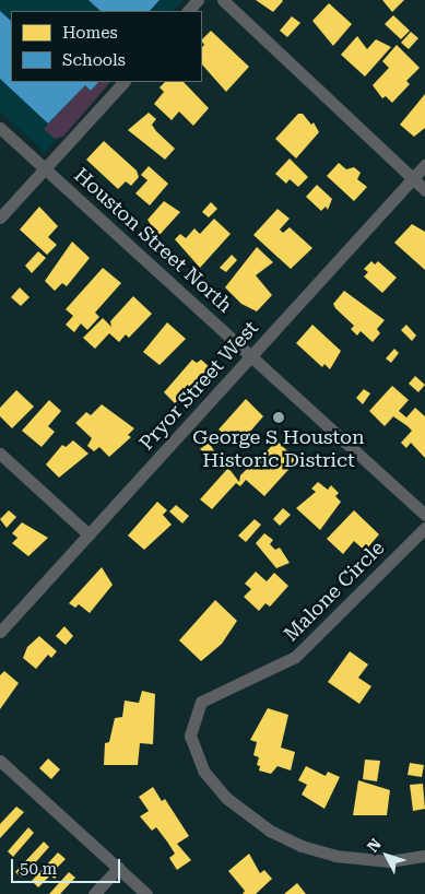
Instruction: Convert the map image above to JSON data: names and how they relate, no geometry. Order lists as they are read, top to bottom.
{
  "streets": {
    "street": ["Houston Street North", "Pryor Street West", "Malone Circle"]
  },
  "crossings": [
    ["Houston Street North", "Pryor Street West"]
  ],
  "places": ["George S Houston Historic District"],
  "legend": ["Homes", "Schools"],
  "scale_bar": "50 m",
  "north": "top left"
}
